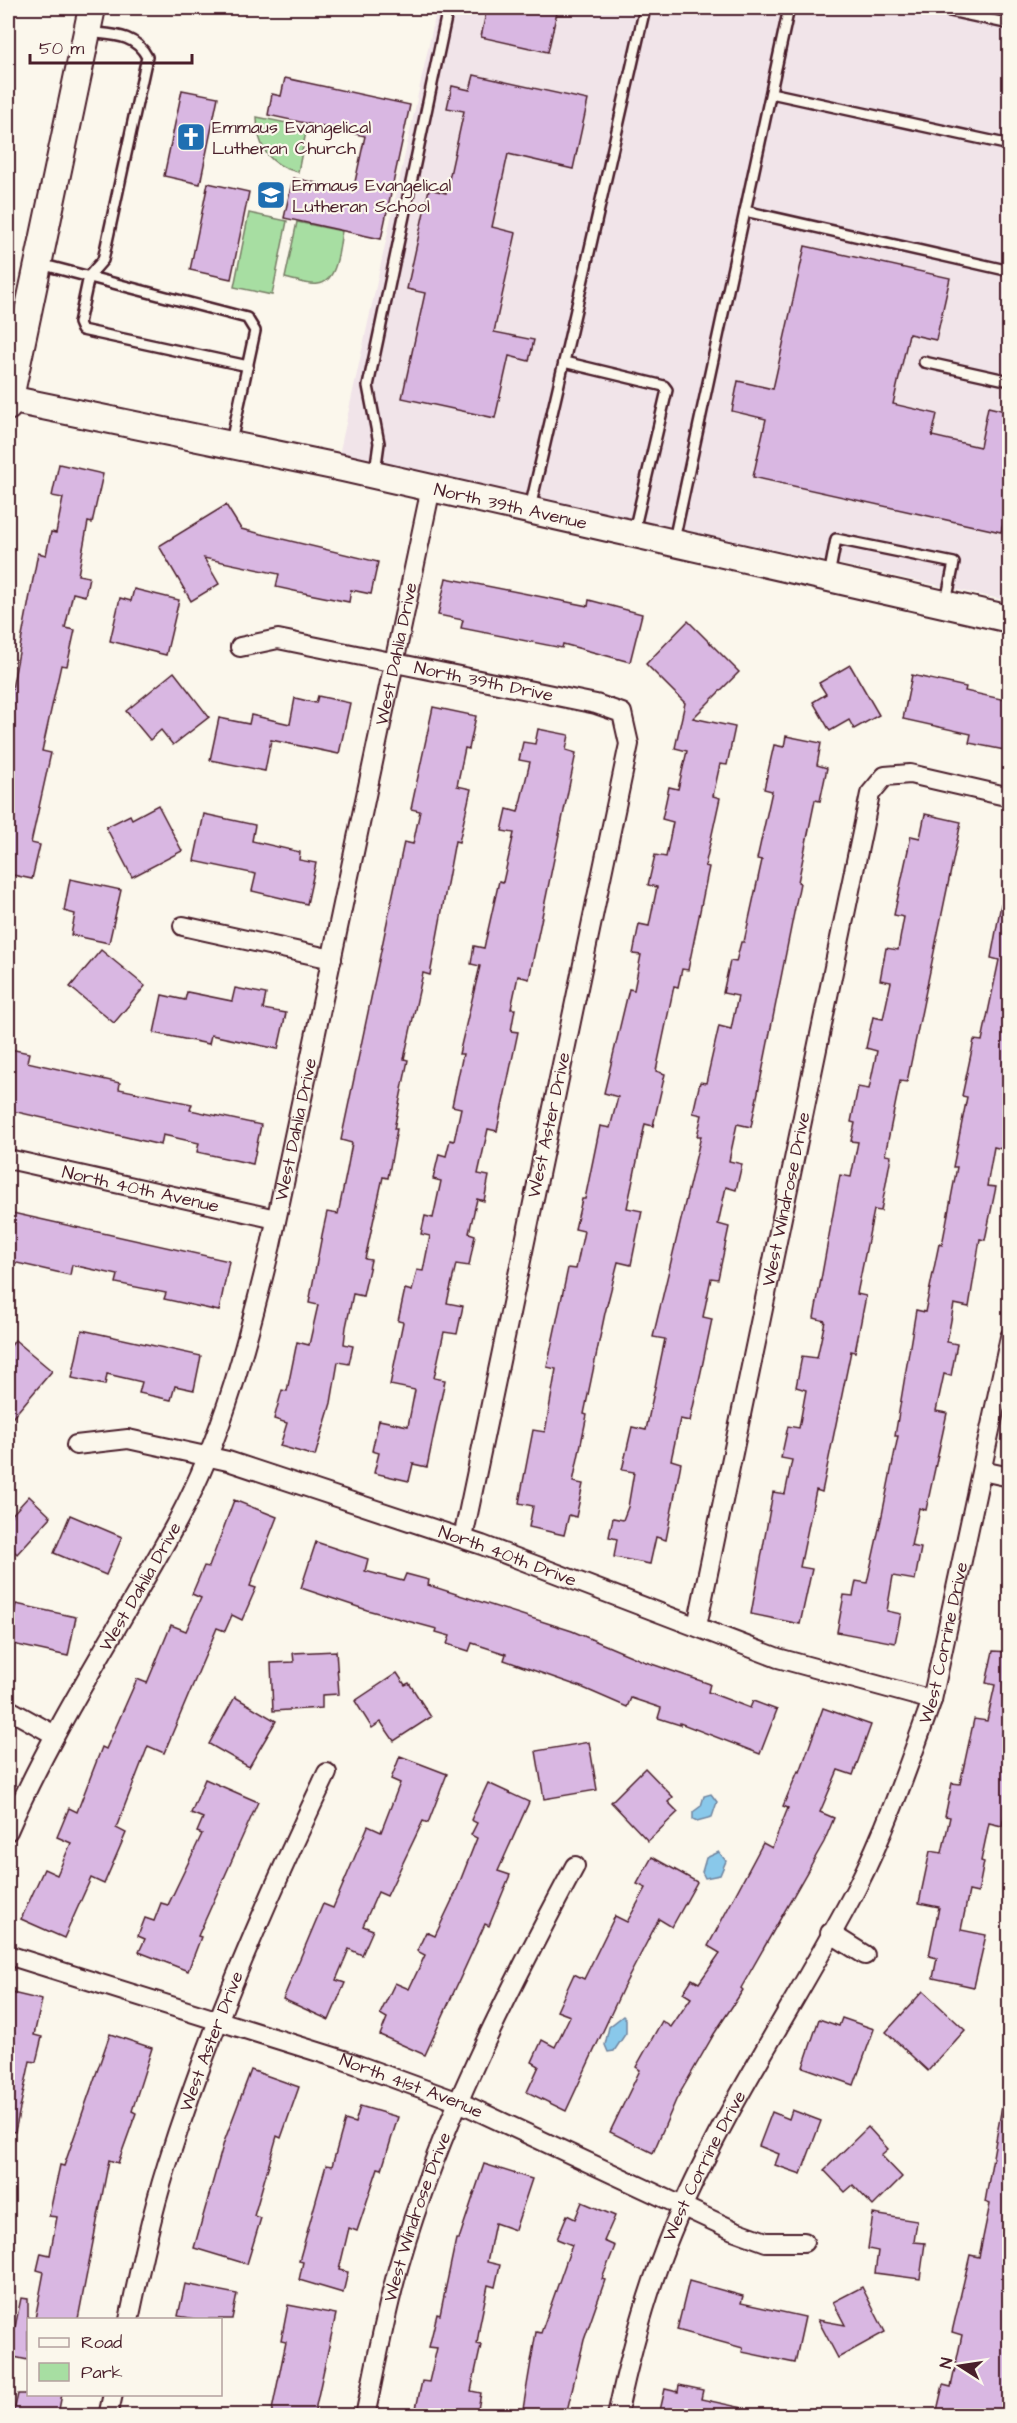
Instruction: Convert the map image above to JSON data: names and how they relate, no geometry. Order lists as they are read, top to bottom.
{
  "streets": {
    "street": [
      "North 39th Avenue",
      "West Dahlia Drive",
      "North 39th Drive",
      "West Aster Drive",
      "North 40th Avenue",
      "West Windrose Drive",
      "North 40th Drive",
      "West Corrine Drive",
      "North 41st Avenue"
    ]
  },
  "crossings": [
    ["North 39th Avenue", "West Dahlia Drive"],
    ["West Dahlia Drive", "North 39th Drive"],
    ["West Dahlia Drive", "North 40th Avenue"],
    ["West Dahlia Drive", "North 40th Drive"],
    ["North 39th Drive", "West Aster Drive"],
    ["West Aster Drive", "North 40th Drive"],
    ["West Aster Drive", "North 41st Avenue"],
    ["West Windrose Drive", "North 40th Drive"],
    ["West Windrose Drive", "North 41st Avenue"],
    ["North 40th Drive", "West Corrine Drive"],
    ["West Corrine Drive", "North 41st Avenue"]
  ],
  "places": {
    "church": ["Emmaus Evangelical Lutheran Church"],
    "school or university": ["Emmaus Evangelical Lutheran School"]
  },
  "legend": ["Road", "Park"],
  "scale_bar": "50 m",
  "north": "left"
}
